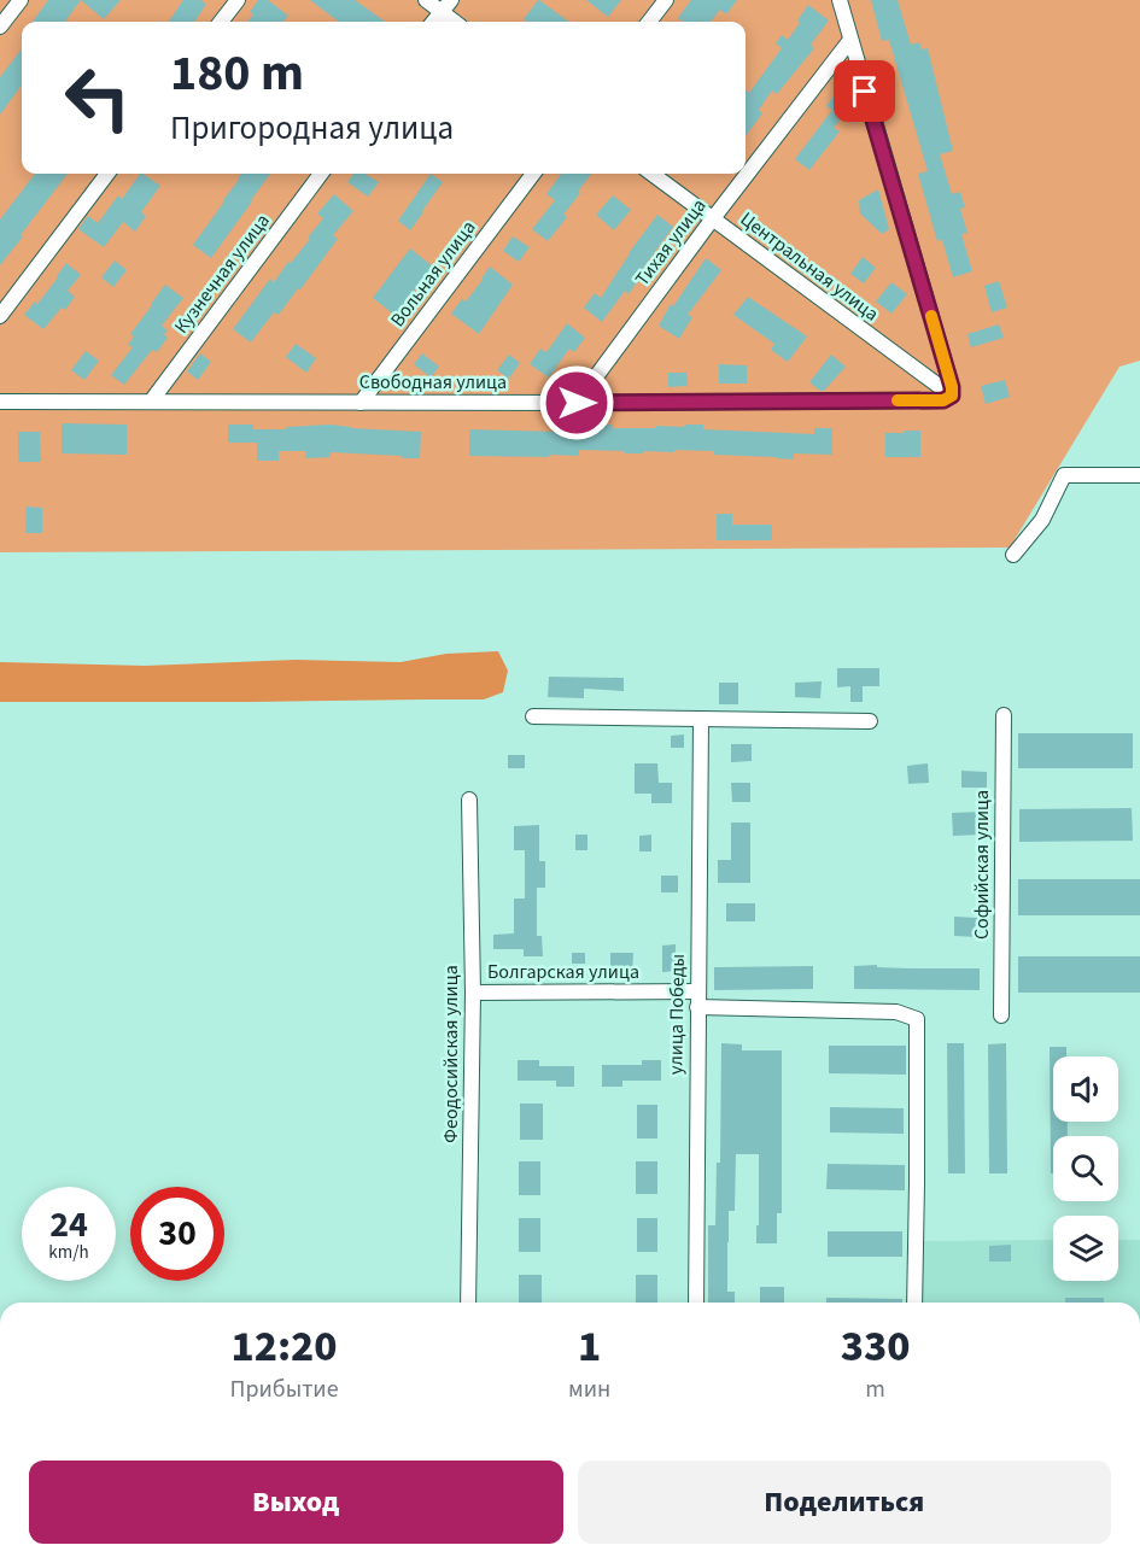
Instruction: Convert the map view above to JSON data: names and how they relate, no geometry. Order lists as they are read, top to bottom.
{
  "streets": {
    "street": [
      "Тихая улица",
      "Центральная улица",
      "Кузнечная улица",
      "Вольная улица",
      "Свободная улица",
      "Софийская улица",
      "Болгарская улица",
      "улица Победы",
      "Феодосийская улица"
    ]
  },
  "crossings": [
    ["Тихая улица", "Центральная улица"],
    ["Тихая улица", "Свободная улица"],
    ["Центральная улица", "Свободная улица"],
    ["Кузнечная улица", "Свободная улица"],
    ["Вольная улица", "Свободная улица"],
    ["Болгарская улица", "улица Победы"],
    ["Болгарская улица", "Феодосийская улица"]
  ],
  "page": {
    "turn": ["180 m", "Пригородная улица"],
    "speed": "24 km/h",
    "limit": "30",
    "eta": [
      "12:20",
      "Прибытие",
      "1",
      "мин",
      "330",
      "m"
    ],
    "buttons": ["Выход", "Поделиться"]
  }
}
